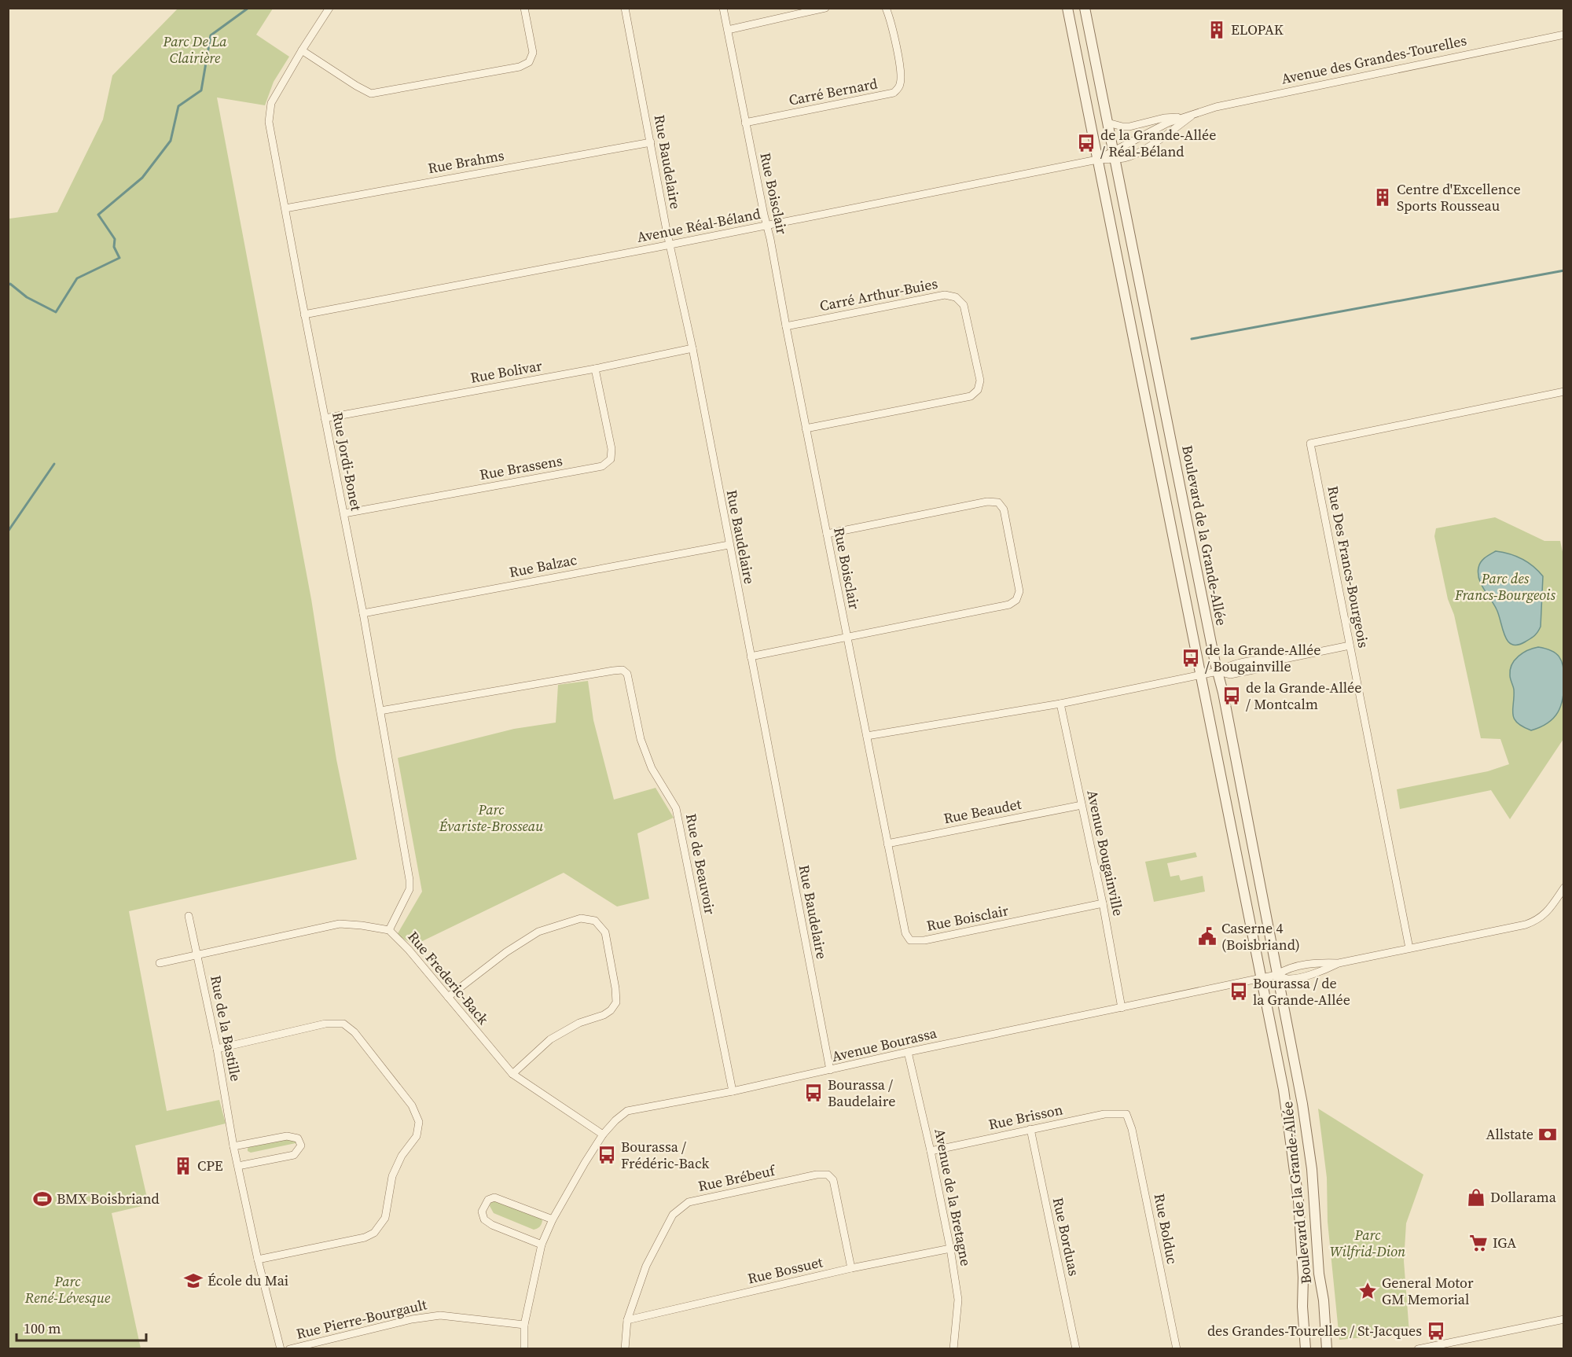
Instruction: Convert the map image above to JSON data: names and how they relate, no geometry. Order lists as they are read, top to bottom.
{
  "streets": {
    "street": [
      "Avenue des Grandes-Tourelles",
      "Carré Bernard",
      "Rue Brahms",
      "Rue Baudelaire",
      "Rue Boisclair",
      "Avenue Réal-Béland",
      "Carré Arthur-Buies",
      "Rue Bolivar",
      "Rue Jordi-Bonet",
      "Rue Brassens",
      "Boulevard de la Grande-Allée",
      "Rue Balzac",
      "Rue Des Francs-Bourgeois",
      "Rue Beaudet",
      "Avenue Bougainville",
      "Rue de Beauvoir",
      "Rue Frederic-Back",
      "Rue de la Bastille",
      "Avenue Bourassa",
      "Rue Brisson",
      "Rue Brébeuf",
      "Avenue de la Bretagne",
      "Rue Bolduc",
      "Rue Borduas",
      "Rue Bossuet",
      "Rue Pierre-Bourgault"
    ]
  },
  "crossings": [
    ["Avenue des Grandes-Tourelles", "Avenue Réal-Béland"],
    ["Avenue des Grandes-Tourelles", "Boulevard de la Grande-Allée"],
    ["Carré Bernard", "Rue Boisclair"],
    ["Rue Brahms", "Rue Baudelaire"],
    ["Rue Brahms", "Rue Jordi-Bonet"],
    ["Rue Baudelaire", "Avenue Réal-Béland"],
    ["Rue Baudelaire", "Rue Bolivar"],
    ["Rue Baudelaire", "Rue Balzac"],
    ["Rue Baudelaire", "Avenue Bourassa"],
    ["Rue Boisclair", "Avenue Réal-Béland"],
    ["Rue Boisclair", "Carré Arthur-Buies"],
    ["Rue Boisclair", "Rue Beaudet"],
    ["Rue Boisclair", "Avenue Bougainville"],
    ["Avenue Réal-Béland", "Rue Jordi-Bonet"],
    ["Avenue Réal-Béland", "Boulevard de la Grande-Allée"],
    ["Rue Bolivar", "Rue Jordi-Bonet"],
    ["Rue Bolivar", "Rue Brassens"],
    ["Rue Jordi-Bonet", "Rue Brassens"],
    ["Rue Jordi-Bonet", "Rue Balzac"],
    ["Rue Jordi-Bonet", "Rue de Beauvoir"],
    ["Rue Jordi-Bonet", "Rue Frederic-Back"],
    ["Boulevard de la Grande-Allée", "Avenue Bourassa"],
    ["Rue Beaudet", "Avenue Bougainville"],
    ["Avenue Bougainville", "Avenue Bourassa"],
    ["Rue de Beauvoir", "Avenue Bourassa"],
    ["Rue Frederic-Back", "Rue de la Bastille"],
    ["Rue Frederic-Back", "Avenue Bourassa"],
    ["Avenue Bourassa", "Avenue de la Bretagne"],
    ["Avenue Bourassa", "Rue Pierre-Bourgault"],
    ["Rue Brisson", "Avenue de la Bretagne"],
    ["Rue Brisson", "Rue Bolduc"],
    ["Rue Brisson", "Rue Borduas"],
    ["Rue Brébeuf", "Rue Bossuet"],
    ["Avenue de la Bretagne", "Rue Bossuet"]
  ],
  "parks": [
    "Parc De La Clairière",
    "Parc des Francs-Bourgeois",
    "Parc Évariste-Brosseau",
    "Parc Wilfrid-Dion",
    "Parc René-Lévesque"
  ],
  "places": {
    "building": ["ELOPAK", "Centre d'Excellence Sports Rousseau", "CPE"],
    "bus stop": [
      "de la Grande-Allée / Réal-Béland",
      "de la Grande-Allée / Bougainville",
      "de la Grande-Allée / Montcalm",
      "Bourassa / de la Grande-Allée",
      "Bourassa / Baudelaire",
      "Bourassa / Frédéric-Back",
      "des Grandes-Tourelles / St-Jacques"
    ],
    "public building": ["Caserne 4 (Boisbriand)"],
    "bank": ["Allstate"],
    "shop": ["Dollarama"],
    "sports": ["BMX Boisbriand"],
    "supermarket": ["IGA"],
    "school or university": ["École du Mai"],
    "place": ["General Motor GM Memorial"]
  },
  "scale_bar": "100 m"
}
